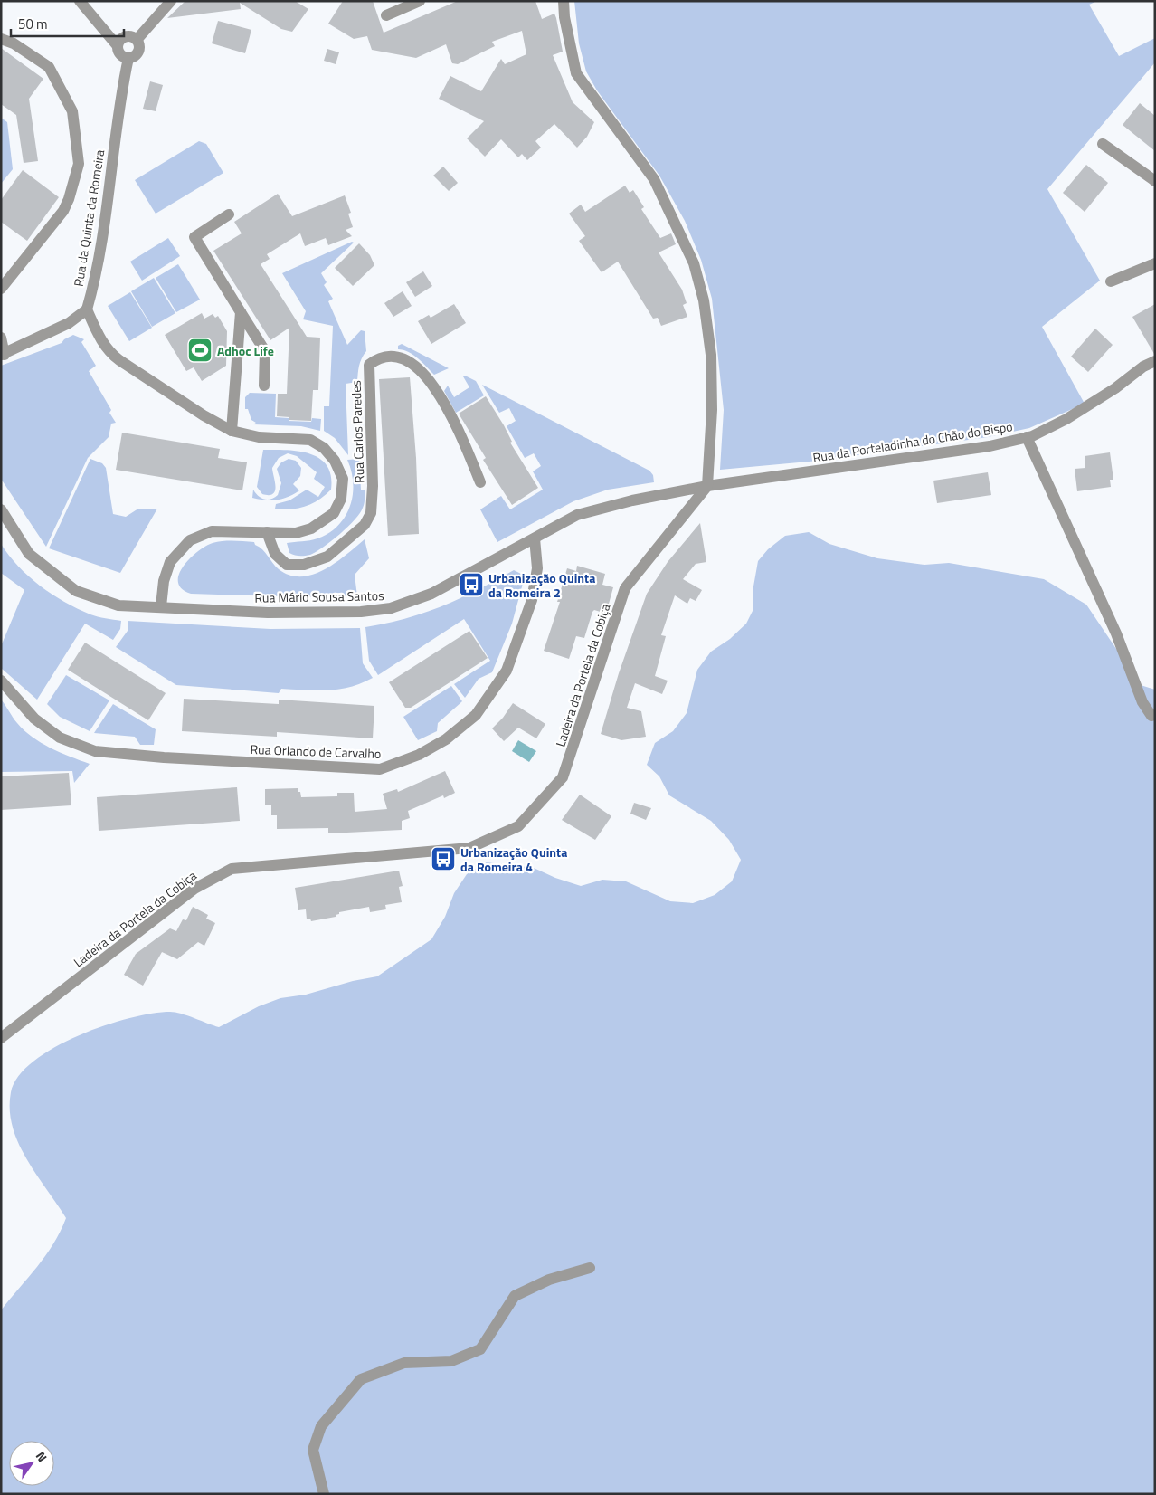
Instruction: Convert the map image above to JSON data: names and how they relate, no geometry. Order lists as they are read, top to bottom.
{
  "streets": {
    "street": [
      "Rua da Quinta da Romeira",
      "Rua Carlos Paredes",
      "Rua da Porteladinha do Chão do Bispo",
      "Rua Mário Sousa Santos",
      "Ladeira da Portela da Cobiça",
      "Rua Orlando de Carvalho"
    ]
  },
  "crossings": [
    ["Rua da Porteladinha do Chão do Bispo", "Rua Mário Sousa Santos"],
    ["Rua da Porteladinha do Chão do Bispo", "Ladeira da Portela da Cobiça"],
    ["Rua Mário Sousa Santos", "Ladeira da Portela da Cobiça"],
    ["Rua Mário Sousa Santos", "Rua Orlando de Carvalho"]
  ],
  "places": {
    "sports": ["Adhoc Life"],
    "bus stop": ["Urbanização Quinta da Romeira 2", "Urbanização Quinta da Romeira 4"]
  },
  "scale_bar": "50 m",
  "north": "top right"
}
